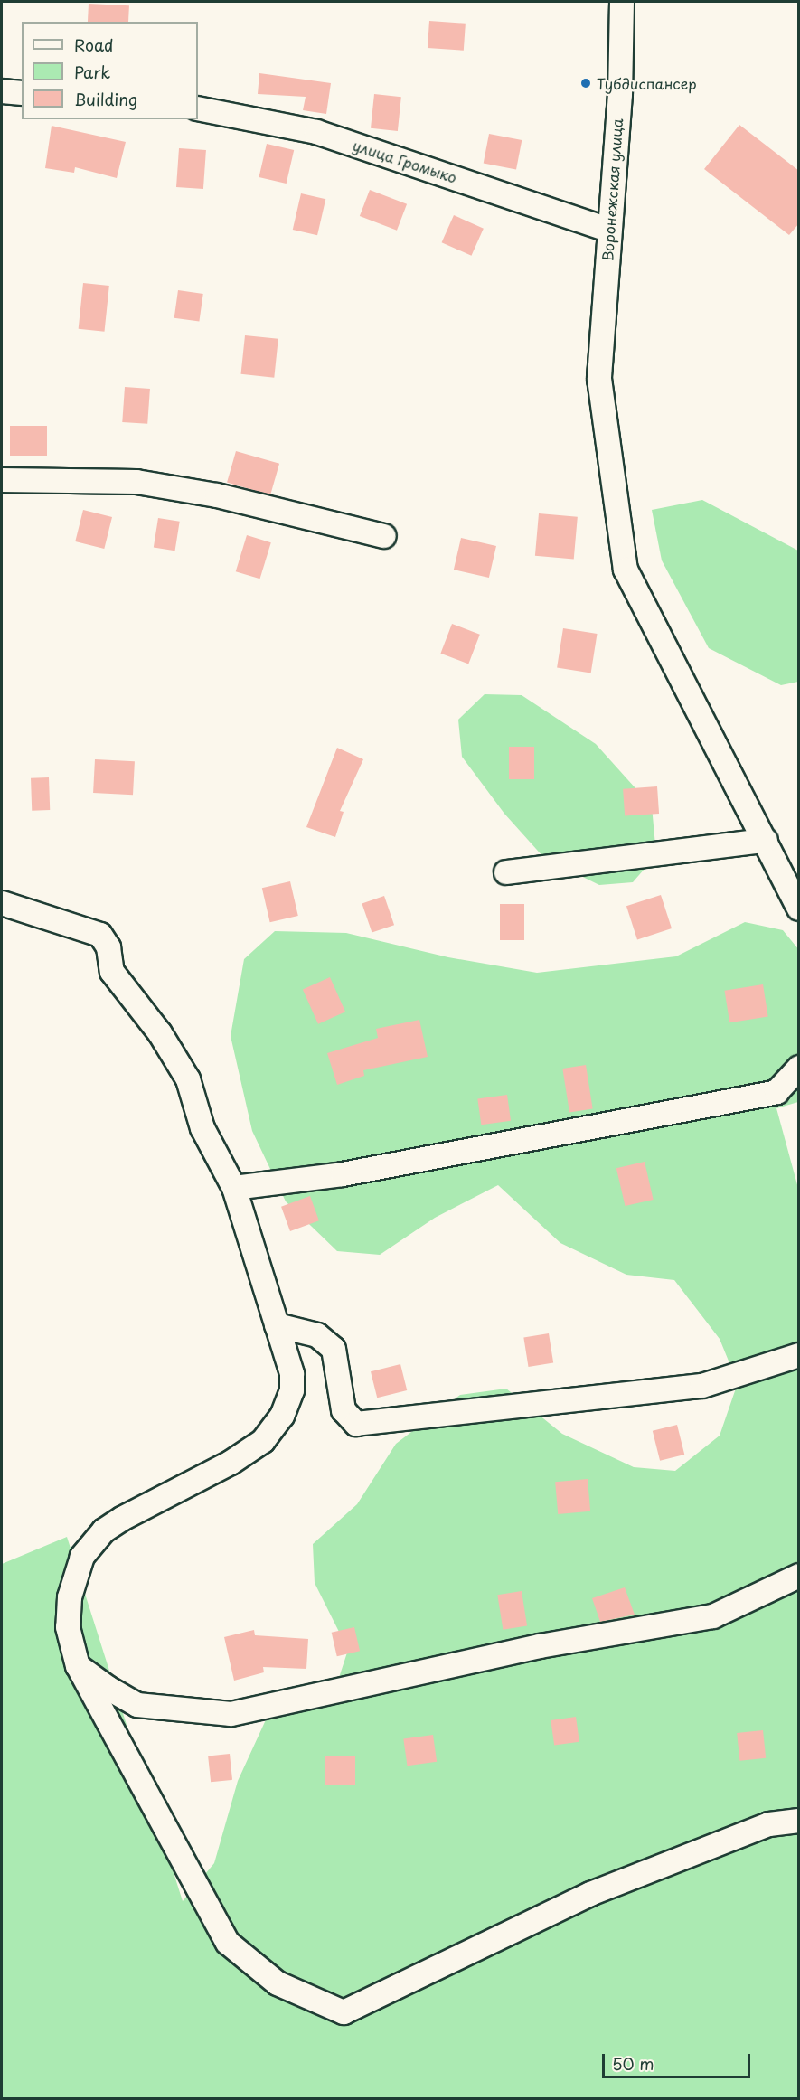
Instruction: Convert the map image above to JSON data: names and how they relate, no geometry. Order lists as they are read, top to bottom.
{
  "streets": {
    "street": ["улица Громыко", "Воронежская улица"]
  },
  "crossings": [
    ["улица Громыко", "Воронежская улица"]
  ],
  "places": ["Тубдиспансер"],
  "legend": ["Road", "Park", "Building"],
  "scale_bar": "50 m"
}
